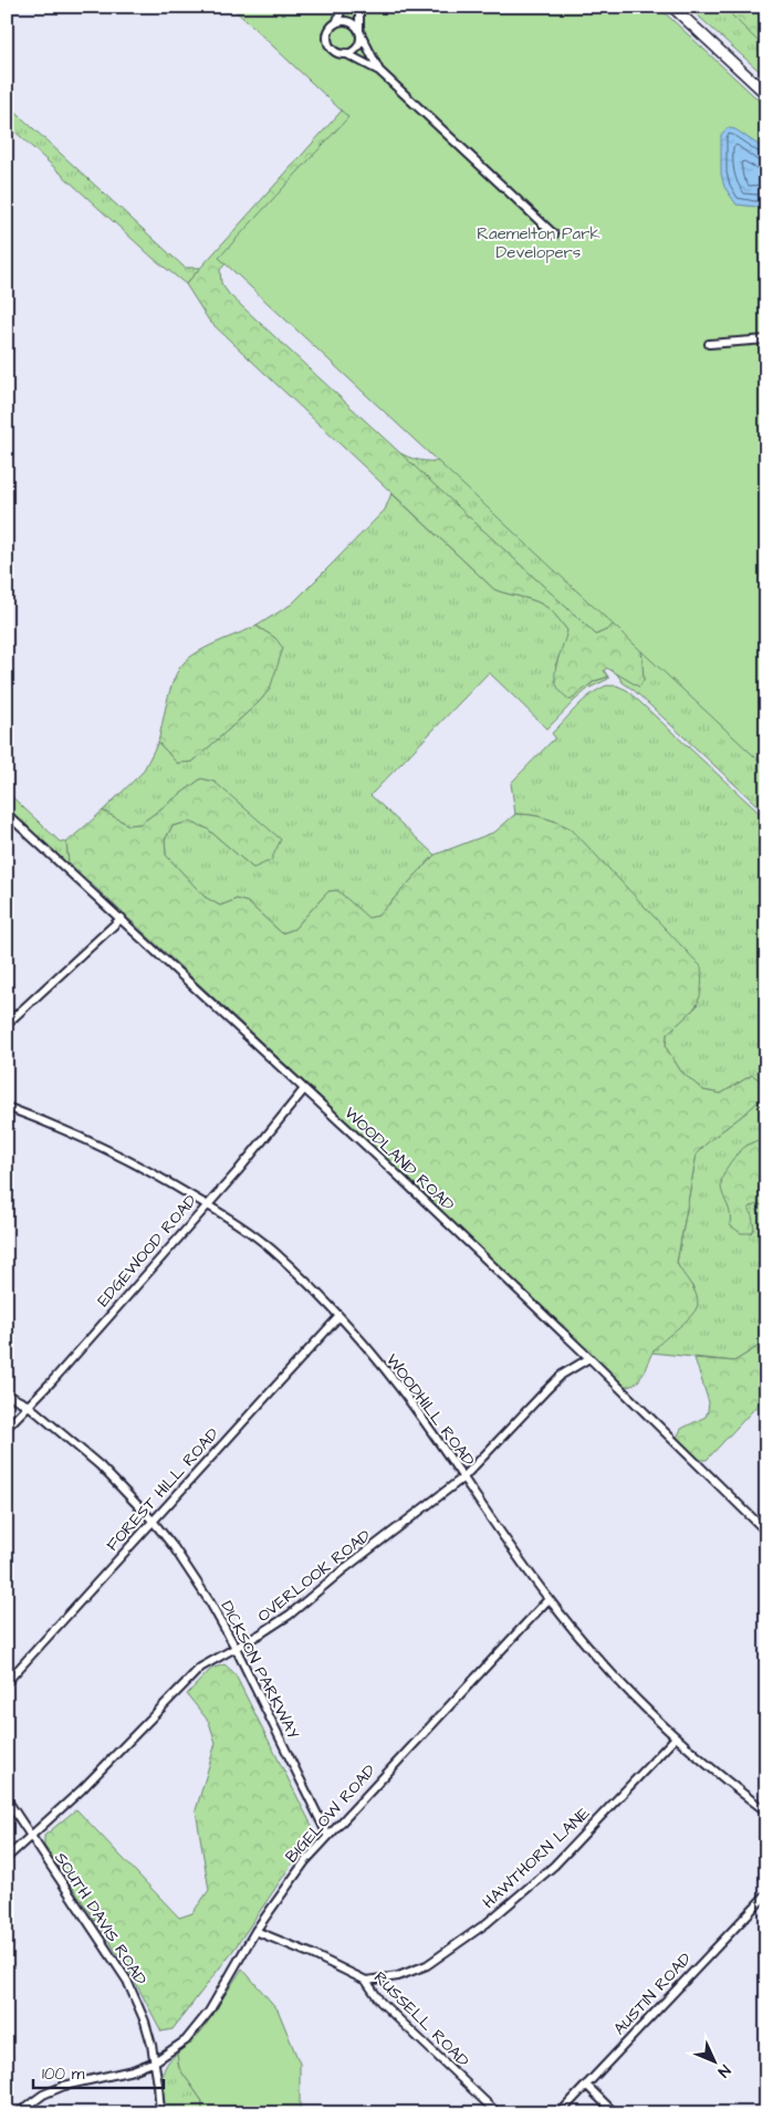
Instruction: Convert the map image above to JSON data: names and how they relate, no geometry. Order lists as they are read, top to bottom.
{
  "streets": {
    "street": [
      "WOODLAND ROAD",
      "EDGEWOOD ROAD",
      "WOODHILL ROAD",
      "FOREST HILL ROAD",
      "OVERLOOK ROAD",
      "DICKSON PARKWAY",
      "BIGELOW ROAD",
      "HAWTHORN LANE",
      "SOUTH DAVIS ROAD",
      "AUSTIN ROAD",
      "RUSSELL ROAD"
    ]
  },
  "crossings": [
    ["WOODLAND ROAD", "EDGEWOOD ROAD"],
    ["WOODLAND ROAD", "OVERLOOK ROAD"],
    ["EDGEWOOD ROAD", "WOODHILL ROAD"],
    ["EDGEWOOD ROAD", "DICKSON PARKWAY"],
    ["WOODHILL ROAD", "FOREST HILL ROAD"],
    ["WOODHILL ROAD", "OVERLOOK ROAD"],
    ["WOODHILL ROAD", "BIGELOW ROAD"],
    ["WOODHILL ROAD", "HAWTHORN LANE"],
    ["FOREST HILL ROAD", "DICKSON PARKWAY"],
    ["OVERLOOK ROAD", "DICKSON PARKWAY"],
    ["OVERLOOK ROAD", "SOUTH DAVIS ROAD"],
    ["DICKSON PARKWAY", "BIGELOW ROAD"],
    ["BIGELOW ROAD", "SOUTH DAVIS ROAD"],
    ["BIGELOW ROAD", "RUSSELL ROAD"],
    ["HAWTHORN LANE", "RUSSELL ROAD"]
  ],
  "parks": ["Raemelton Park Developers"],
  "scale_bar": "100 m",
  "north": "bottom right"
}
